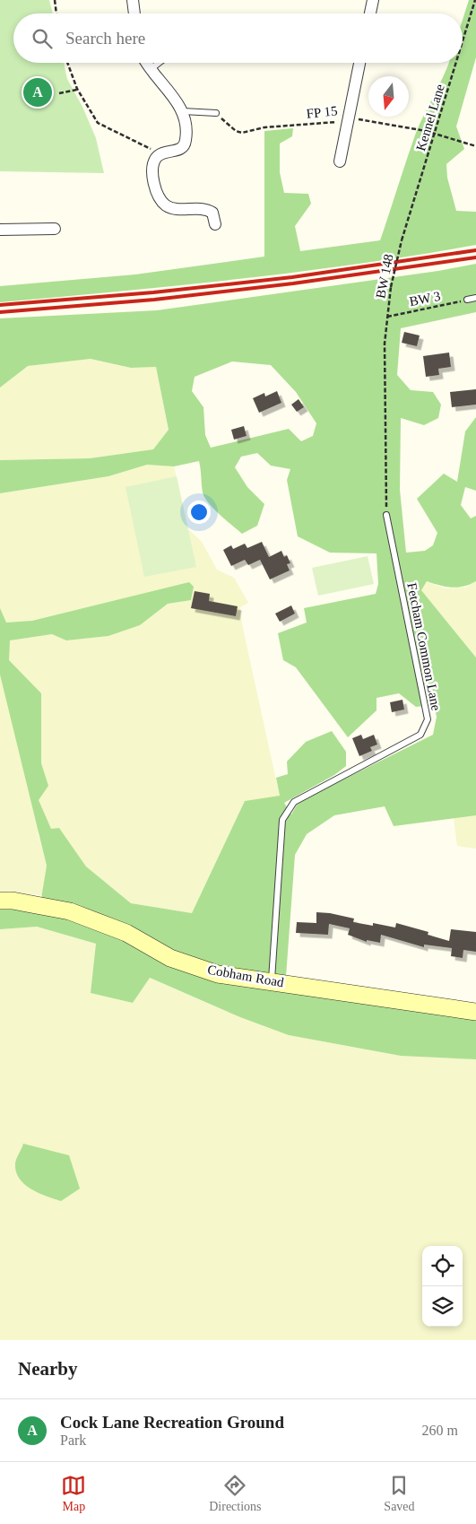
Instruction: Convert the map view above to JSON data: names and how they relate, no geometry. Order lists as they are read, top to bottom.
{
  "streets": {
    "street": ["Cobham Road"],
    "lane": ["Fetcham Common Lane"],
    "path": [
      "FP 15",
      "Kennel Lane",
      "BW 148",
      "BW 3"
    ]
  },
  "crossings": [
    ["FP 15", "Kennel Lane"],
    ["Kennel Lane", "BW 148"],
    ["BW 148", "BW 3"],
    ["Fetcham Common Lane", "Cobham Road"]
  ],
  "north": "bottom",
  "page": {
    "search": "Search here",
    "pins": "A",
    "heading": "Nearby",
    "list": [
      {
        "mark": "A",
        "name": "Cock Lane Recreation Ground",
        "note": "Park",
        "value": "260 m"
      }
    ],
    "nav": ["Map", "Directions", "Saved"]
  }
}
